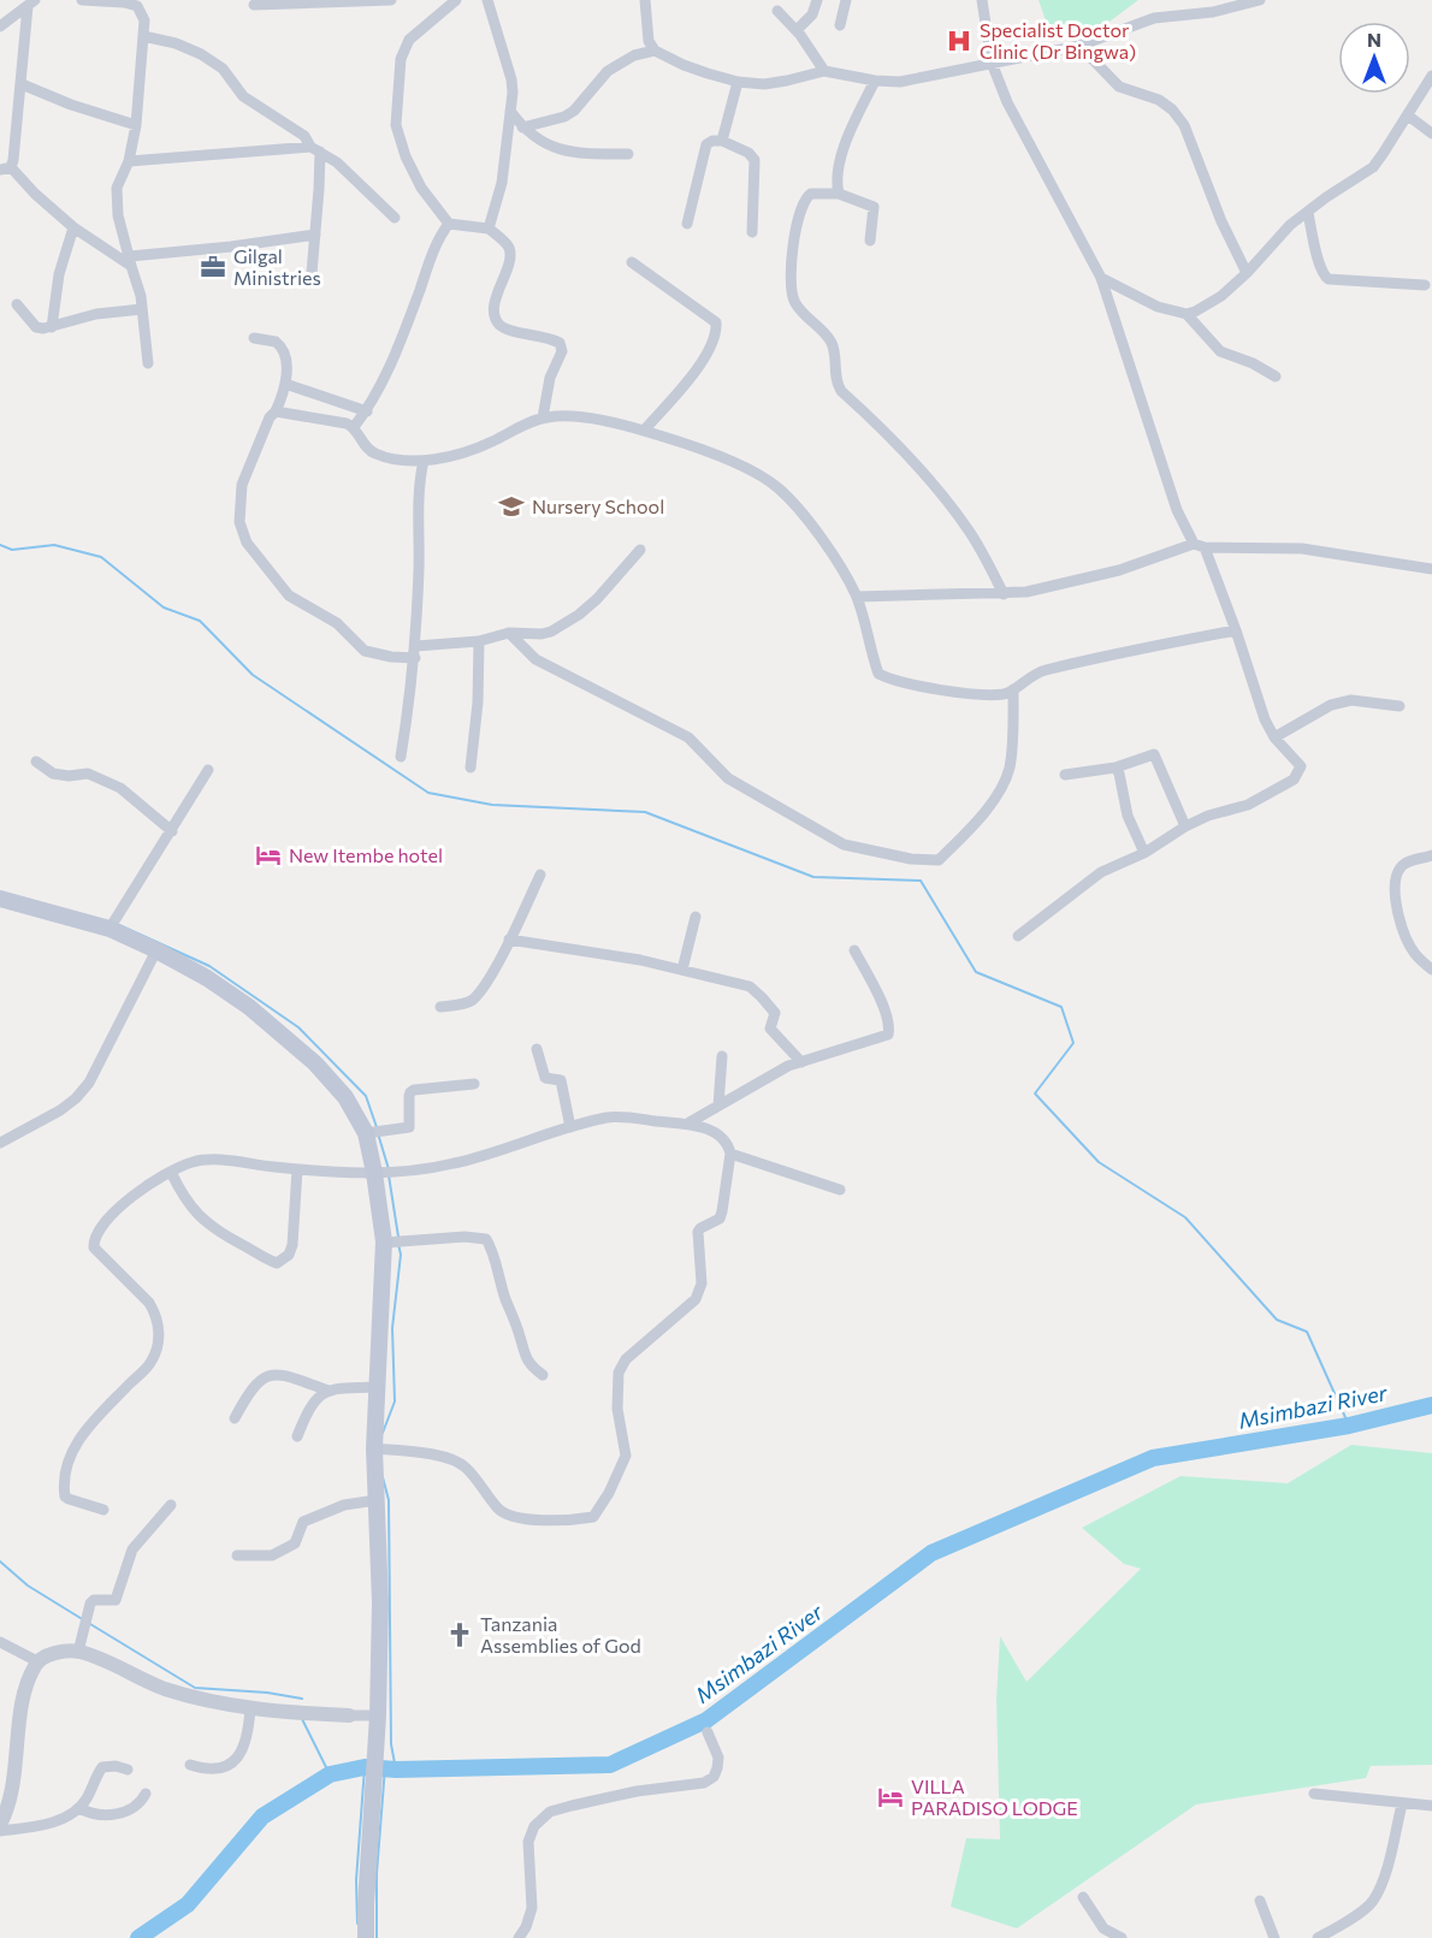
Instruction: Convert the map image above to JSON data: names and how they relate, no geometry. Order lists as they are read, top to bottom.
{
  "water": ["Msimbazi River"],
  "places": {
    "hospital": ["Specialist Doctor Clinic (Dr Bingwa)"],
    "office": ["Gilgal Ministries"],
    "school or university": ["Nursery School"],
    "hotel": ["New Itembe hotel", "VILLA PARADISO LODGE"],
    "church": ["Tanzania Assemblies of God"]
  },
  "north": "top"
}
